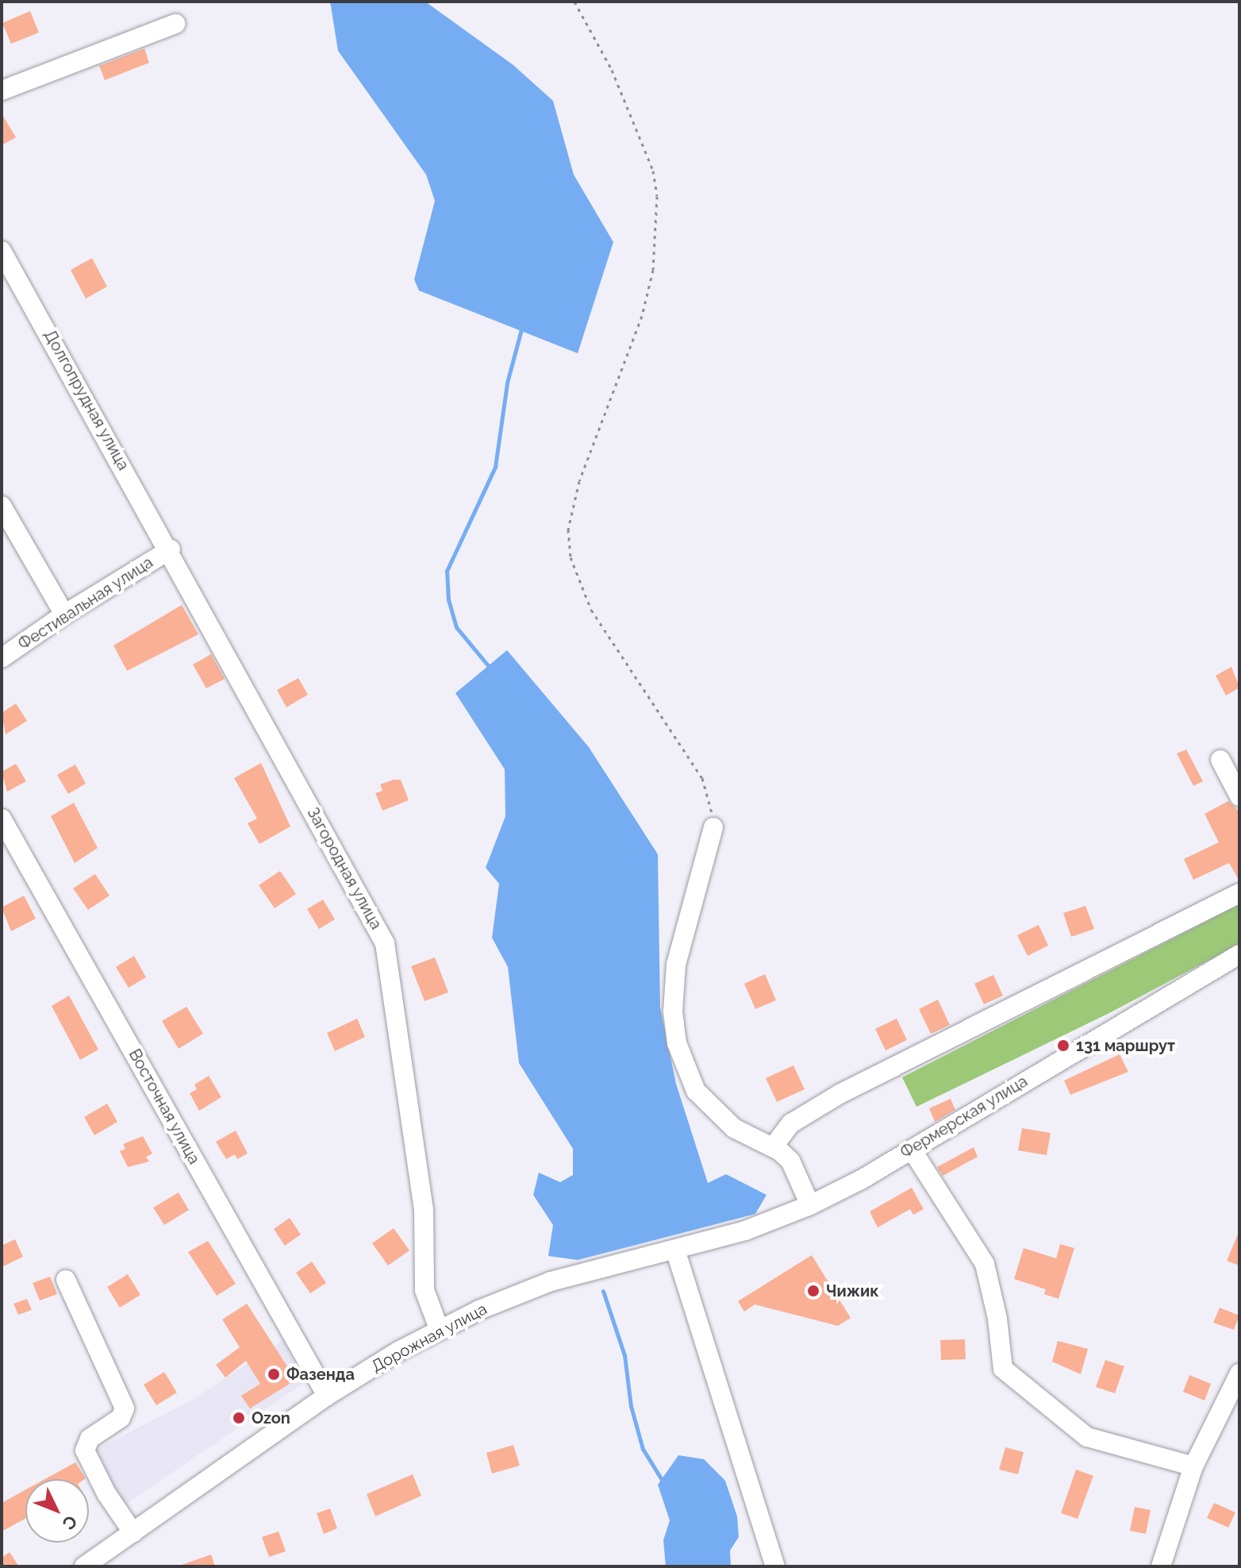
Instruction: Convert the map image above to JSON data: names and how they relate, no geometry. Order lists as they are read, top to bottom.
{
  "streets": {
    "street": [
      "Долгопрудная улица",
      "Фестивальная улица",
      "Загородная улица",
      "Восточная улица",
      "Фермерская улица",
      "Дорожная улица"
    ]
  },
  "crossings": [
    ["Долгопрудная улица", "Фестивальная улица"],
    ["Долгопрудная улица", "Загородная улица"],
    ["Фестивальная улица", "Загородная улица"],
    ["Загородная улица", "Дорожная улица"],
    ["Восточная улица", "Дорожная улица"],
    ["Фермерская улица", "Дорожная улица"]
  ],
  "places": [
    "131 маршрут",
    "Чижик",
    "Фазенда",
    "Ozon"
  ],
  "north": "bottom right"
}
